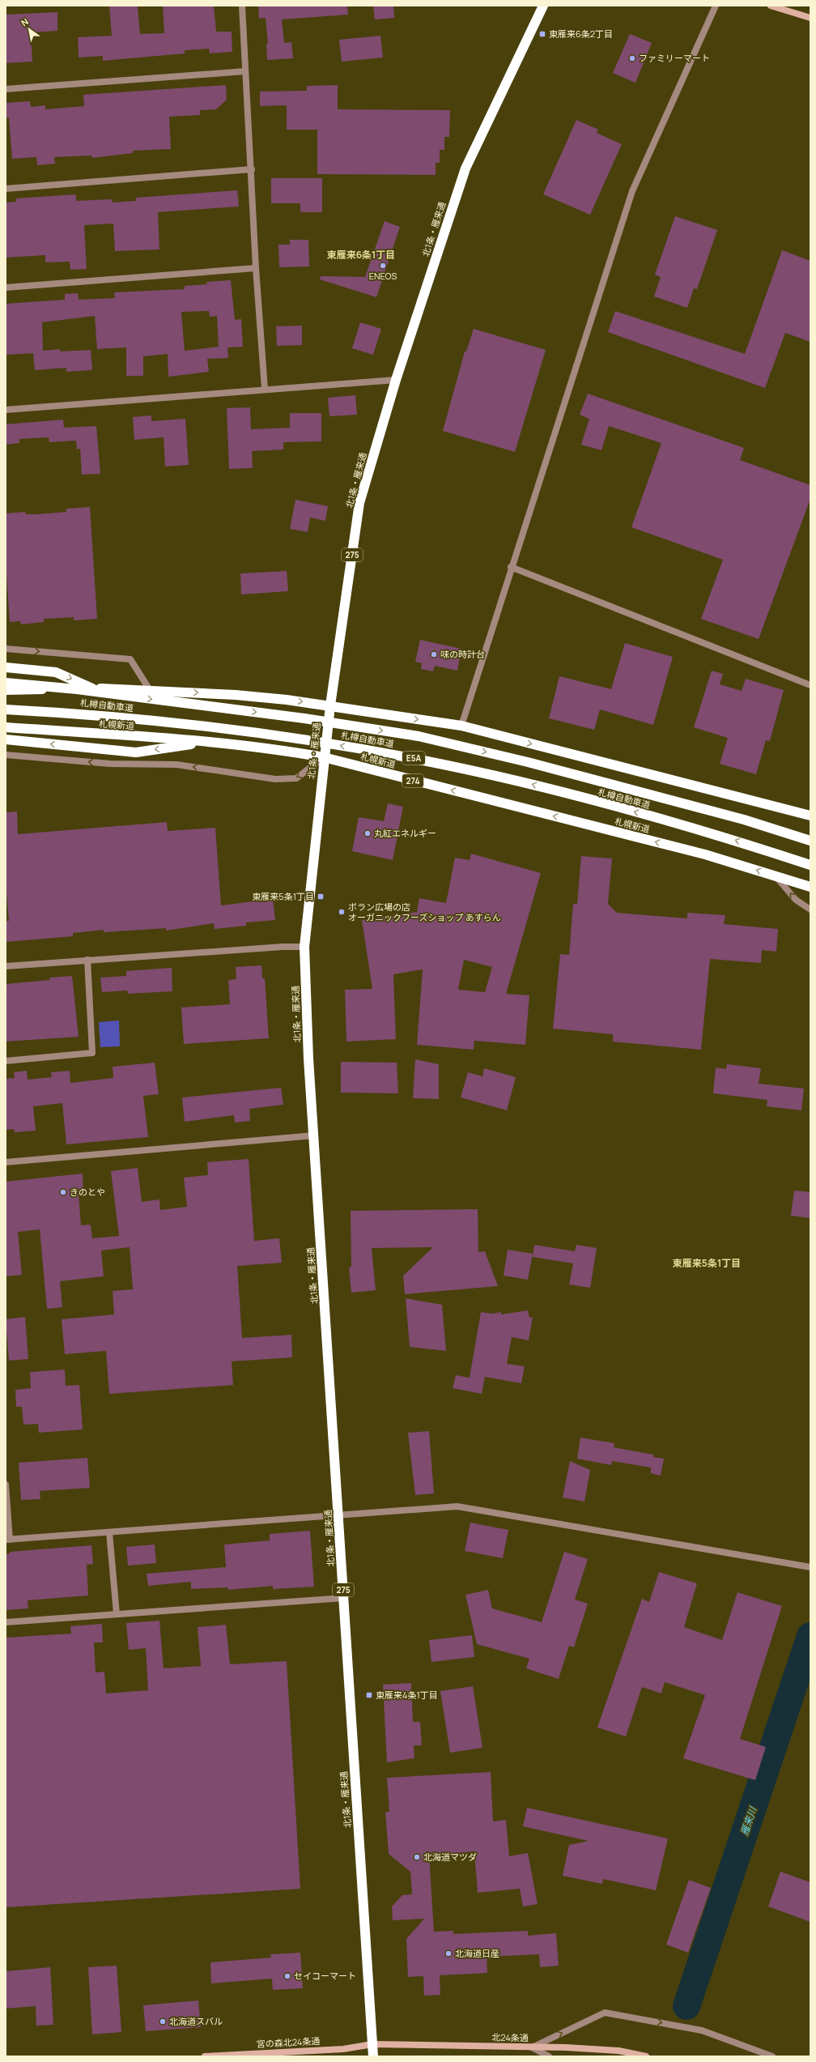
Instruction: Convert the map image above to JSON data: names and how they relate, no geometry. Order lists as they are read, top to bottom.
{
  "streets": {
    "highway": [
      "北1条・雁来通",
      "275",
      "札樽自動車道",
      "札幌新道",
      "E5A",
      "274"
    ],
    "street": ["北24条通", "宮の森北24条通"]
  },
  "crossings": [
    ["北1条・雁来通", "札幌新道"],
    ["北1条・雁来通", "北24条通"],
    ["北1条・雁来通", "宮の森北24条通"],
    ["北24条通", "宮の森北24条通"]
  ],
  "districts": ["東雁来6条1丁目", "東雁来5条1丁目"],
  "water": ["雁来川"],
  "places": {
    "transit": ["東雁来6条2丁目", "東雁来5条1丁目", "東雁来4条1丁目"],
    "other": [
      "ファミリーマート",
      "ENEOS",
      "味の時計台",
      "丸紅エネルギー",
      "ポラン広場の店 オーガニックフーズショップ あすらん",
      "きのとや",
      "北海道マツダ",
      "北海道日産",
      "セイコーマート",
      "北海道スバル"
    ]
  },
  "north": "top left"
}
